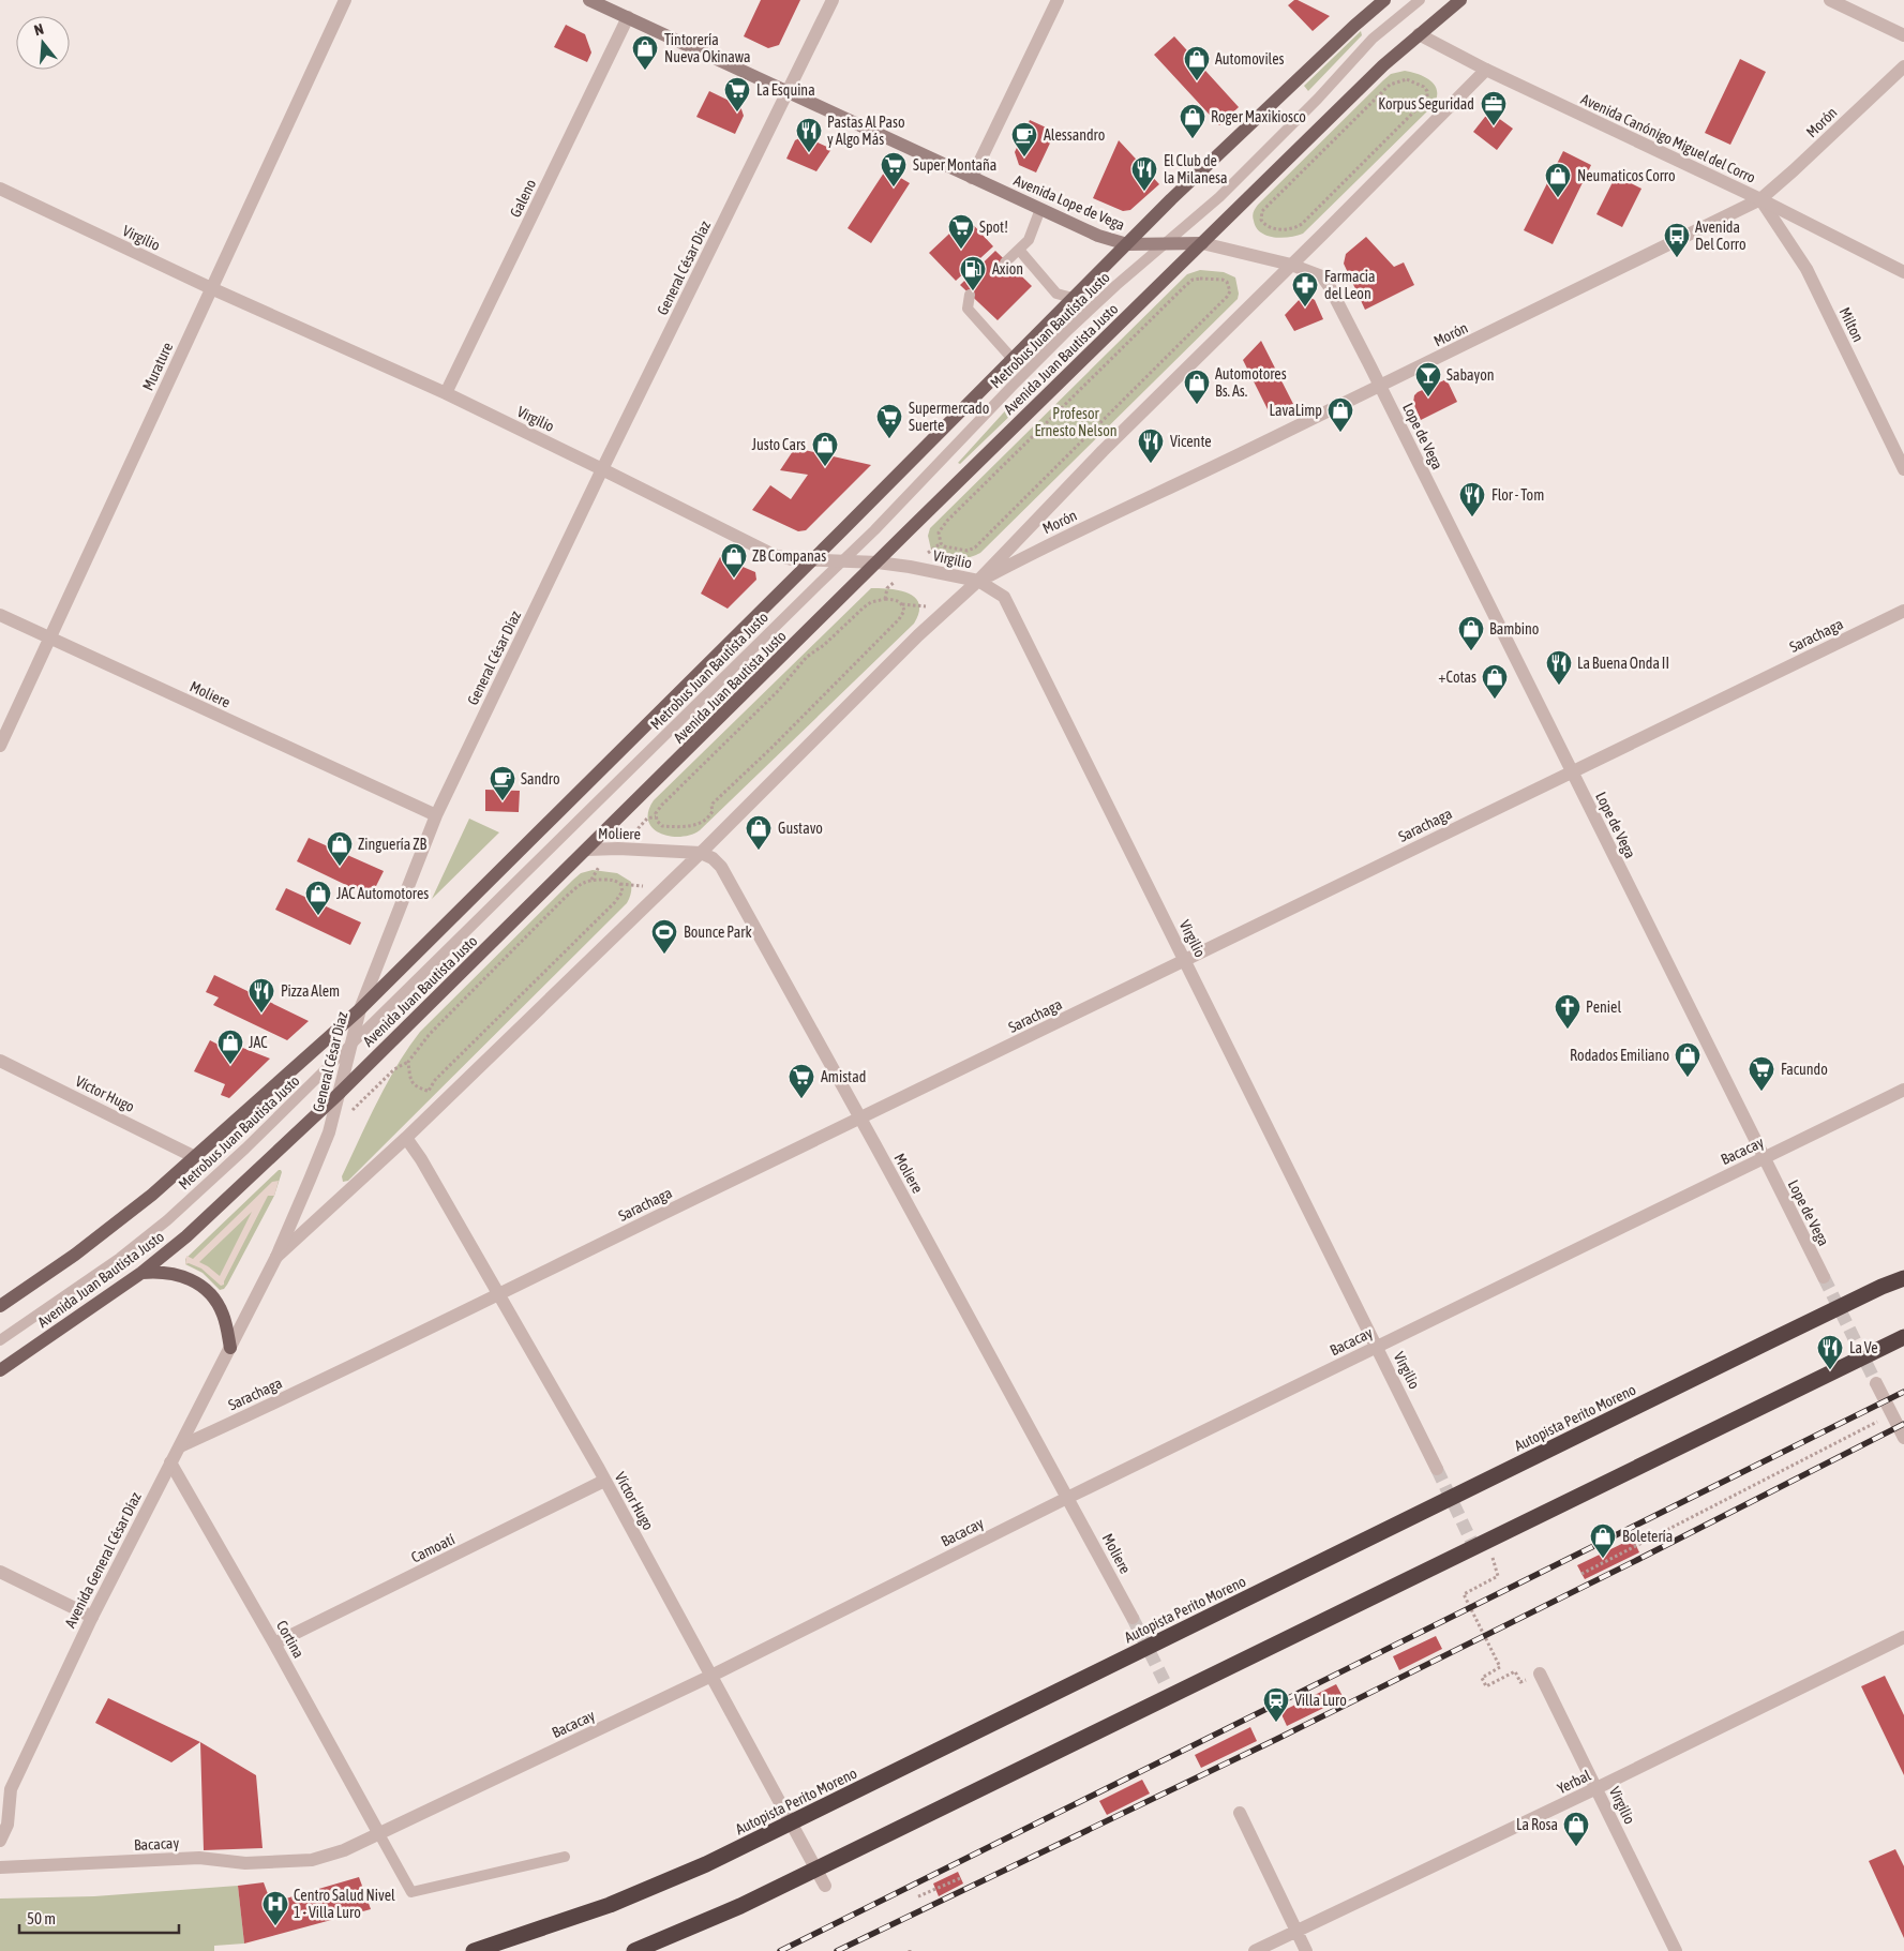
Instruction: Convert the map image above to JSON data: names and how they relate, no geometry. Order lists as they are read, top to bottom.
{
  "streets": {
    "highway": ["Autopista Perito Moreno"],
    "main road": ["Avenida Lope de Vega", "Avenida Juan Bautista Justo"],
    "street": [
      "Morón",
      "Avenida Canónigo Miguel del Corro",
      "Galeno",
      "Virgilio",
      "General César Díaz",
      "Milton",
      "Murature",
      "Lope de Vega",
      "Sarachaga",
      "Moliere",
      "Víctor Hugo",
      "Bacacay",
      "Camoatí",
      "Avenida General César Díaz",
      "Cortina",
      "Yerbal"
    ],
    "lane": ["Metrobus Juan Bautista Justo"]
  },
  "crossings": [
    ["Morón", "Avenida Canónigo Miguel del Corro"],
    ["Morón", "Avenida Lope de Vega"],
    ["Morón", "Virgilio"],
    ["Morón", "Milton"],
    ["Morón", "Lope de Vega"],
    ["Avenida Canónigo Miguel del Corro", "Milton"],
    ["Avenida Canónigo Miguel del Corro", "Avenida Juan Bautista Justo"],
    ["Galeno", "Avenida Lope de Vega"],
    ["Galeno", "Virgilio"],
    ["Avenida Lope de Vega", "General César Díaz"],
    ["Avenida Lope de Vega", "Metrobus Juan Bautista Justo"],
    ["Avenida Lope de Vega", "Avenida Juan Bautista Justo"],
    ["Avenida Lope de Vega", "Lope de Vega"],
    ["Virgilio", "General César Díaz"],
    ["Virgilio", "Metrobus Juan Bautista Justo"],
    ["Virgilio", "Avenida Juan Bautista Justo"],
    ["Virgilio", "Murature"],
    ["Virgilio", "Sarachaga"],
    ["Virgilio", "Bacacay"],
    ["Virgilio", "Yerbal"],
    ["General César Díaz", "Metrobus Juan Bautista Justo"],
    ["General César Díaz", "Avenida Juan Bautista Justo"],
    ["General César Díaz", "Moliere"],
    ["General César Díaz", "Avenida General César Díaz"],
    ["Avenida Juan Bautista Justo", "Moliere"],
    ["Avenida Juan Bautista Justo", "Víctor Hugo"],
    ["Murature", "Moliere"],
    ["Lope de Vega", "Sarachaga"],
    ["Lope de Vega", "Bacacay"],
    ["Sarachaga", "Moliere"],
    ["Sarachaga", "Víctor Hugo"],
    ["Sarachaga", "Avenida General César Díaz"],
    ["Moliere", "Bacacay"],
    ["Víctor Hugo", "Bacacay"],
    ["Víctor Hugo", "Camoatí"],
    ["Bacacay", "Cortina"],
    ["Camoatí", "Cortina"],
    ["Avenida General César Díaz", "Cortina"]
  ],
  "parks": ["Profesor Ernesto Nelson"],
  "places": {
    "shop": [
      "Tintorería Nueva Okinawa",
      "Automoviles",
      "Roger Maxikiosco",
      "Neumaticos Corro",
      "Automotores Bs. As.",
      "LavaLimp",
      "Justo Cars",
      "ZB Companas",
      "Bambino",
      "+Cotas",
      "Gustavo",
      "Zinguería ZB",
      "JAC Automotores",
      "JAC",
      "Rodados Emiliano",
      "Boletería",
      "La Rosa"
    ],
    "supermarket": [
      "La Esquina",
      "Super Montaña",
      "Spot!",
      "Supermercado Suerte",
      "Facundo",
      "Amistad"
    ],
    "office": ["Korpus Seguridad"],
    "restaurant": [
      "Pastas Al Paso y Algo Más",
      "El Club de la Milanesa",
      "Vicente",
      "Flor - Tom",
      "La Buena Onda II",
      "Pizza Alem",
      "La Ve"
    ],
    "cafe": ["Alessandro", "Sandro"],
    "bus stop": ["Avenida Del Corro"],
    "fuel station": ["Axion"],
    "pharmacy": ["Farmacia del Leon"],
    "bar": ["Sabayon"],
    "sports": ["Bounce Park"],
    "church": ["Peniel"],
    "station": ["Villa Luro"],
    "hospital": ["Centro Salud Nivel 1 - Villa Luro"]
  },
  "scale_bar": "50 m",
  "north": "top"
}
